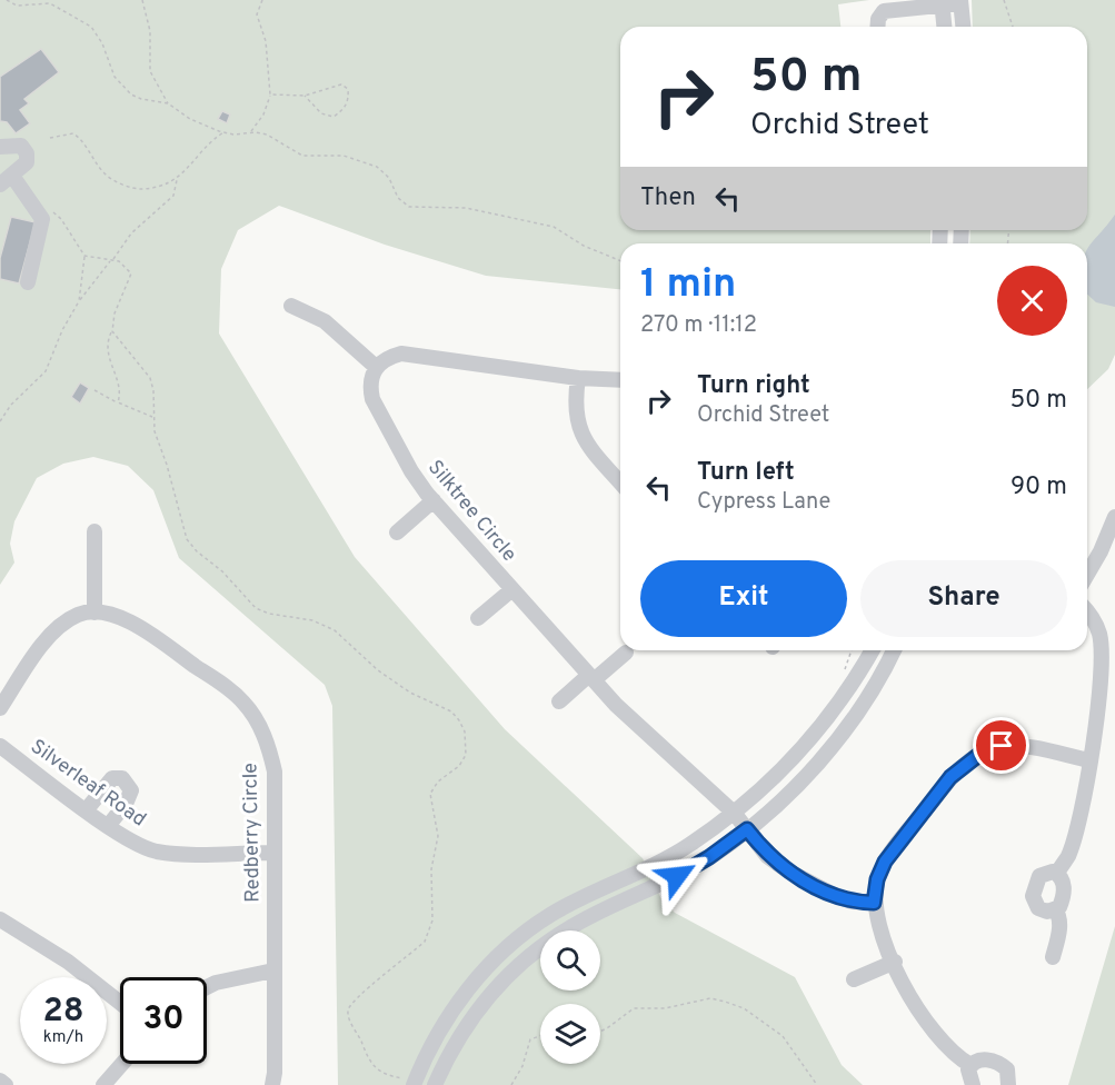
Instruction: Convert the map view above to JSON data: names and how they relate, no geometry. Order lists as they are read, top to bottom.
{
  "streets": {
    "street": ["Silktree Circle", "Silverleaf Road", "Redberry Circle"]
  },
  "crossings": [
    ["Silverleaf Road", "Redberry Circle"]
  ],
  "page": {
    "turn": ["50 m", "Orchid Street"],
    "then": "Then",
    "heading": ["1 min", "270 m · 11:12"],
    "list": [
      {
        "name": "Turn right",
        "note": "Orchid Street",
        "value": "50 m"
      },
      {
        "name": "Turn left",
        "note": "Cypress Lane",
        "value": "90 m"
      }
    ],
    "buttons": ["Exit", "Share"],
    "speed": "28 km/h",
    "limit": "30"
  }
}
